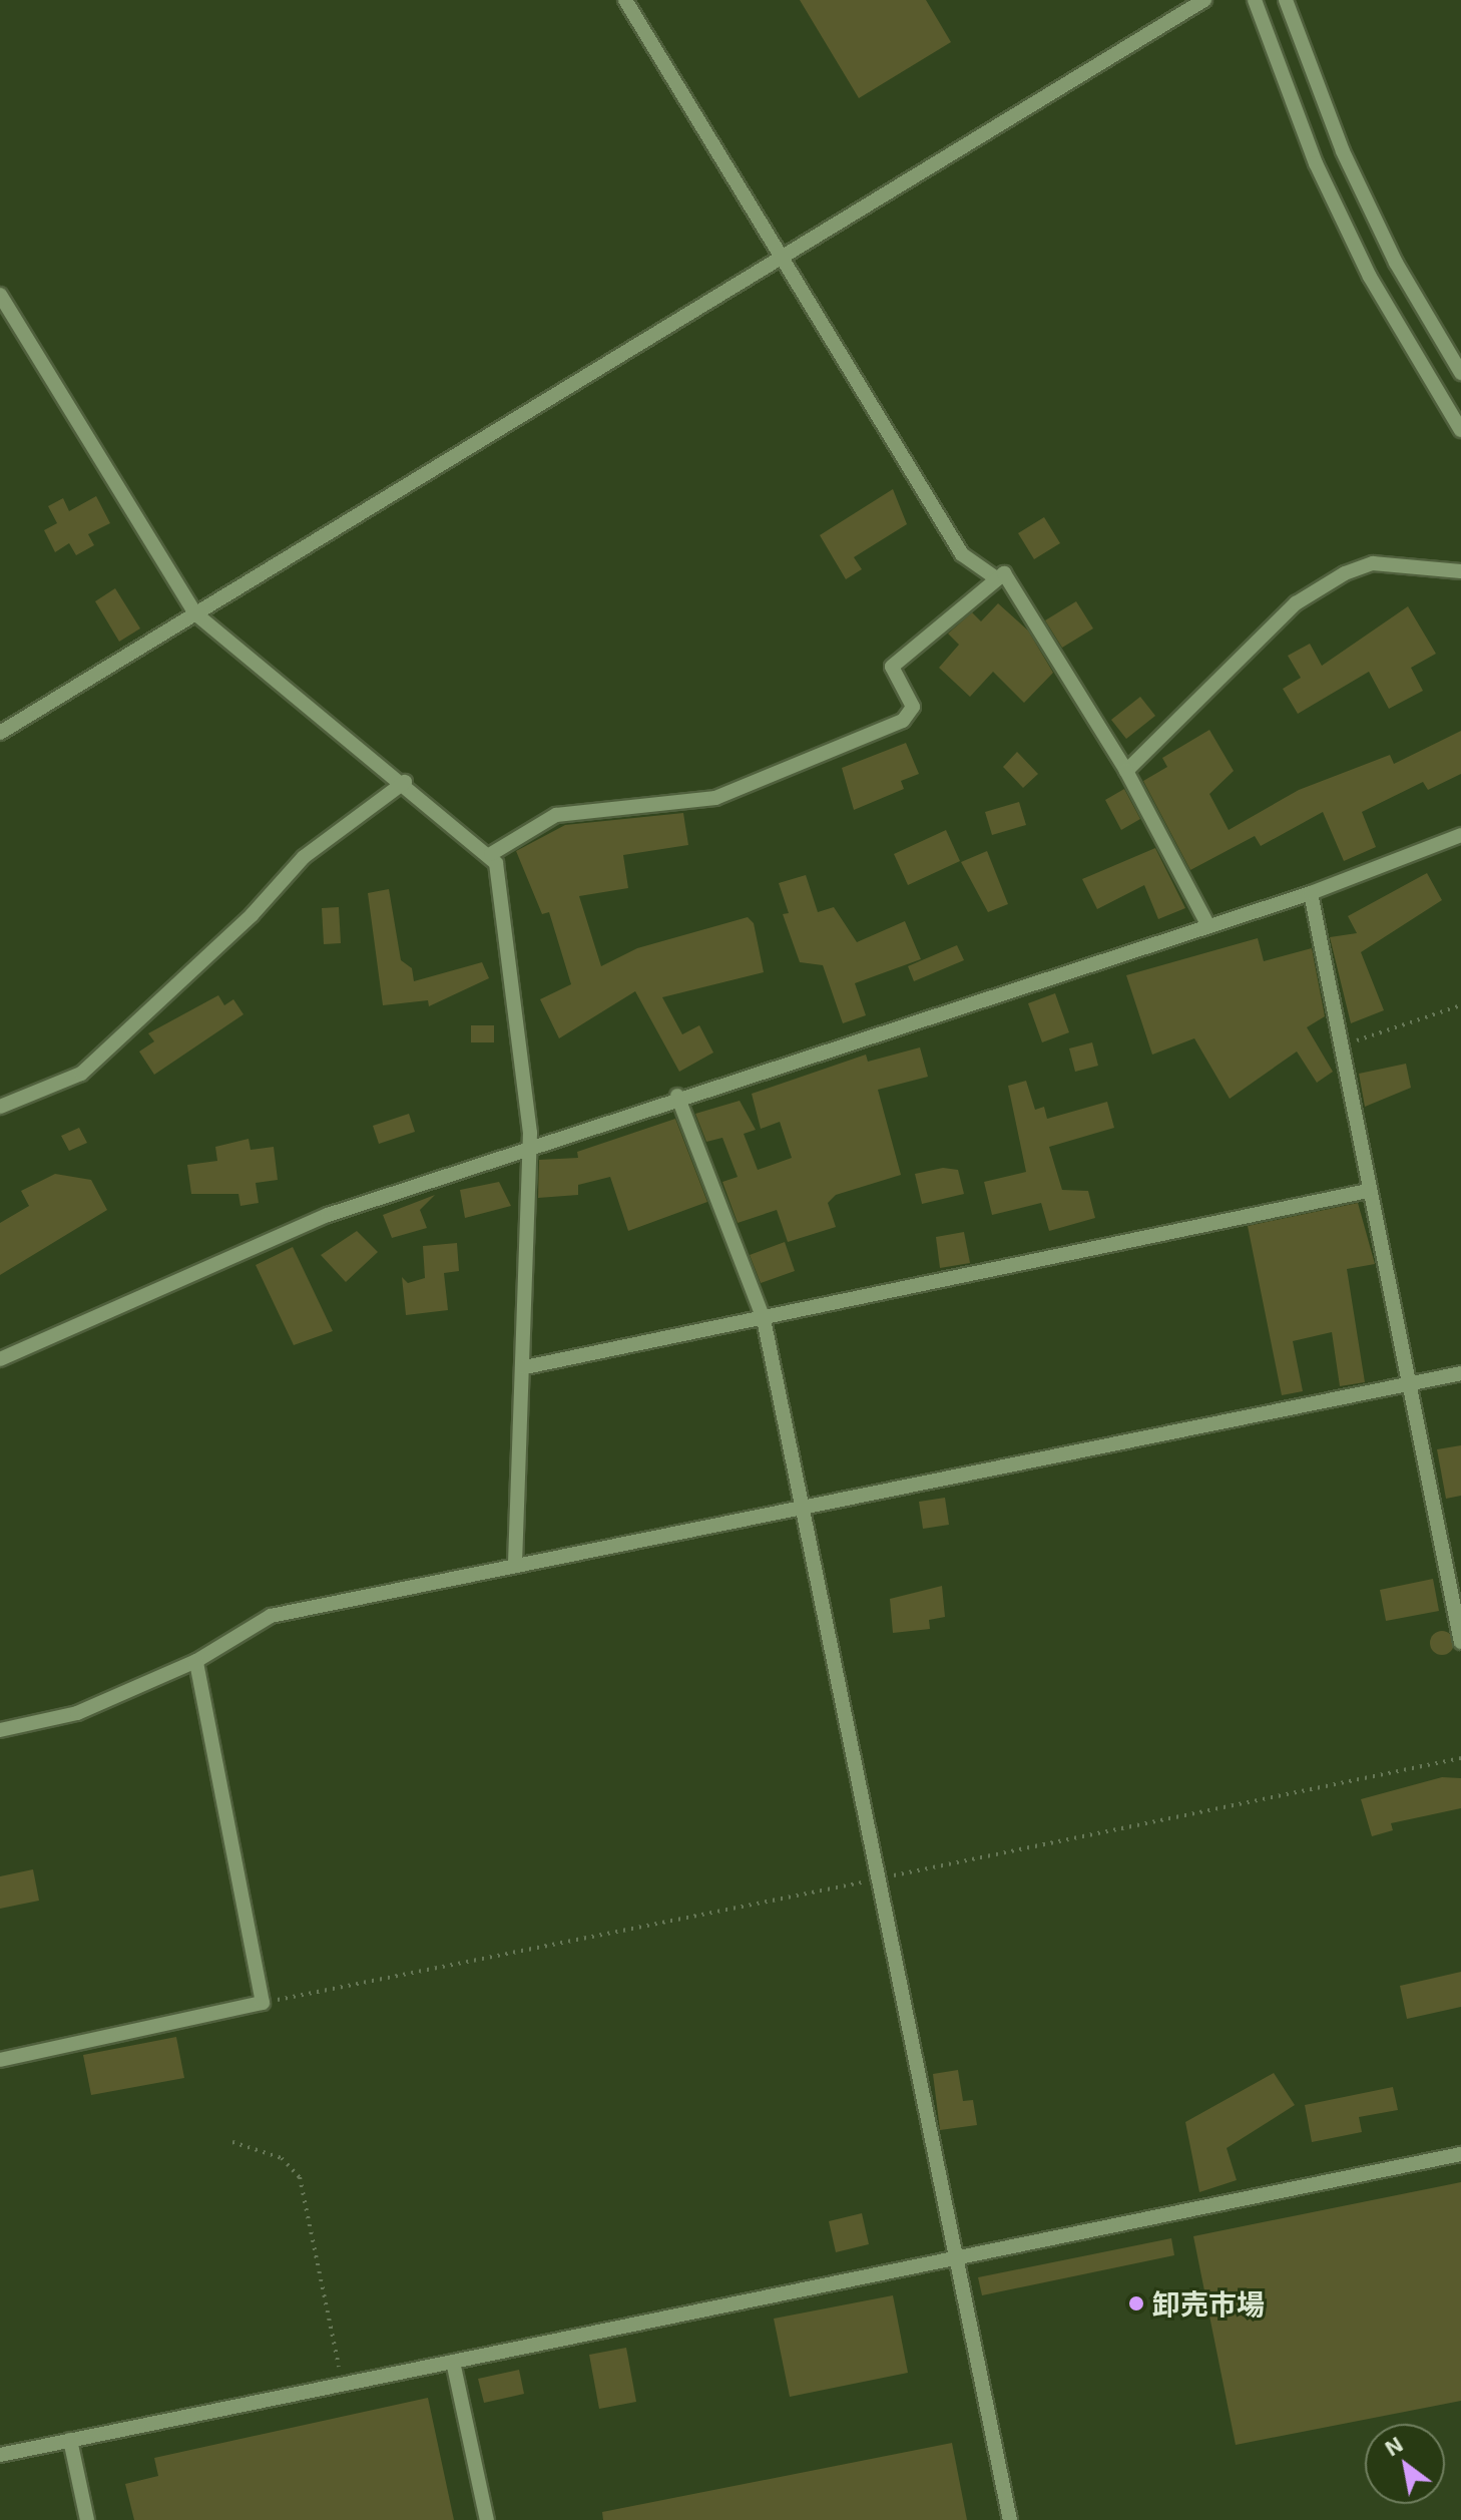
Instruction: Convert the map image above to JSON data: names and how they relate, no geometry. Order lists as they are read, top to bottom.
{
  "places": ["卸売市場"],
  "north": "top left"
}
